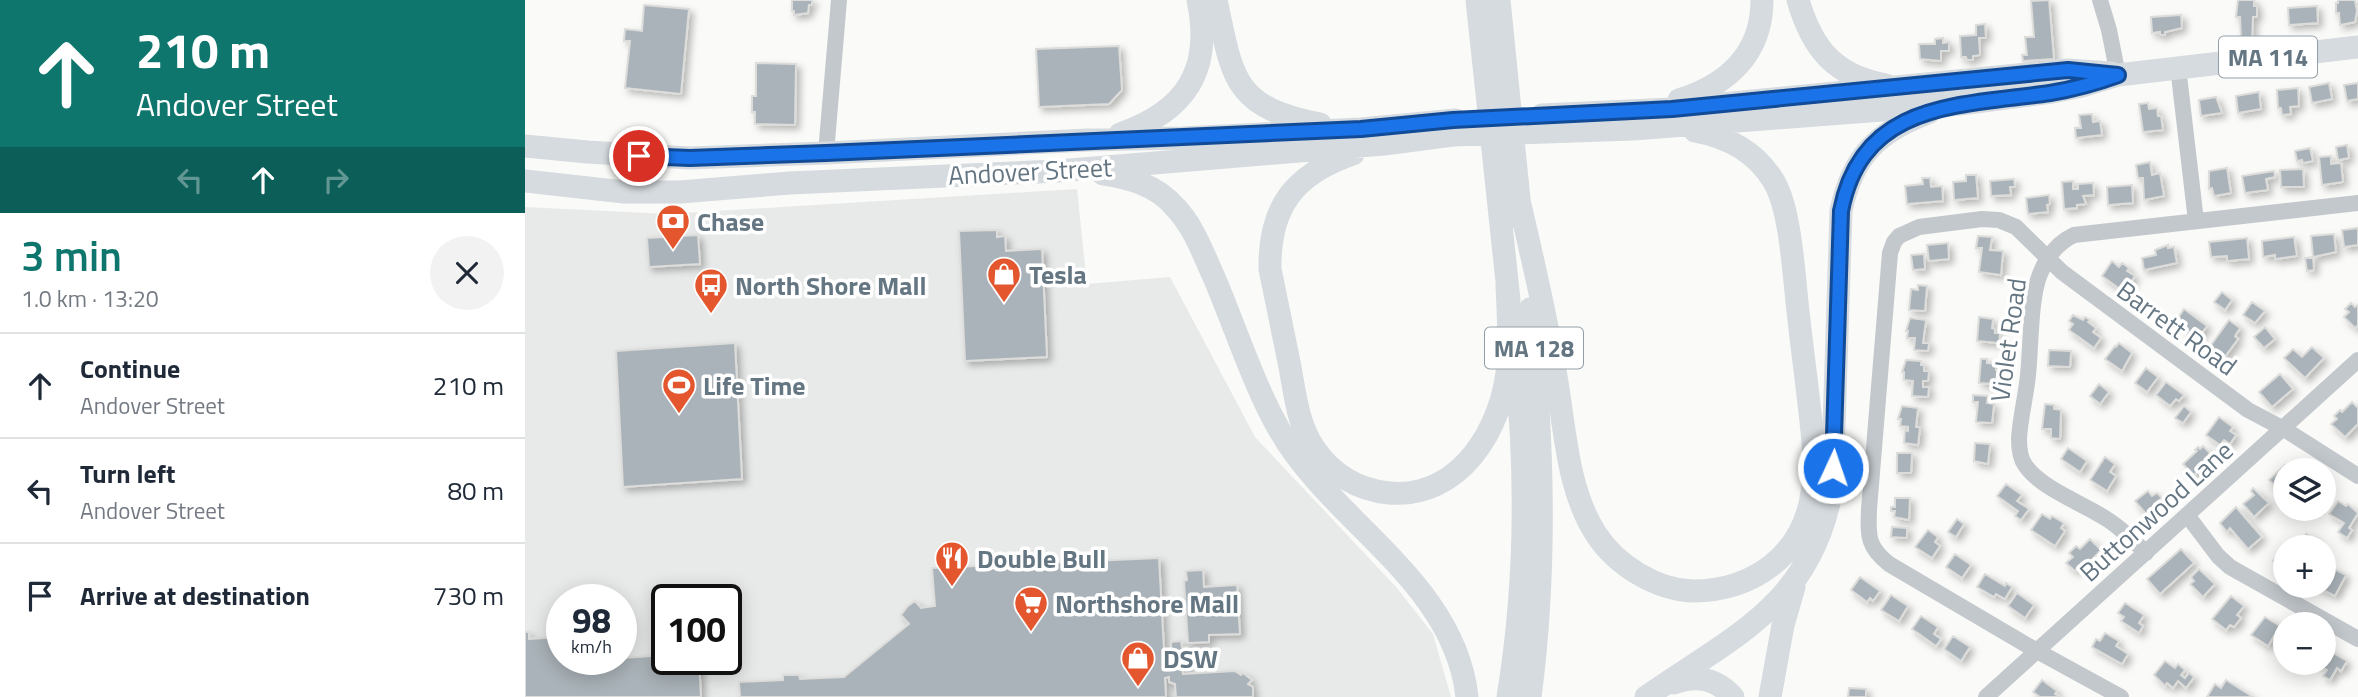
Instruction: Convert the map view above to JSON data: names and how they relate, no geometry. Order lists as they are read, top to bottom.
{
  "streets": {
    "highway": ["MA 114", "Andover Street", "MA 128"],
    "street": ["Barrett Road", "Violet Road", "Buttonwood Lane"]
  },
  "crossings": [
    ["Barrett Road", "Violet Road"],
    ["Barrett Road", "Buttonwood Lane"],
    ["Violet Road", "Buttonwood Lane"]
  ],
  "places": {
    "bank": ["Chase"],
    "shop": ["Tesla", "DSW"],
    "bus stop": ["North Shore Mall"],
    "sports": ["Life Time"],
    "restaurant": ["Double Bull"],
    "supermarket": ["Northshore Mall"]
  },
  "page": {
    "turn": ["210 m", "Andover Street"],
    "heading": ["3 min", "1.0 km · 13:20"],
    "list": [
      {
        "name": "Continue",
        "note": "Andover Street",
        "value": "210 m"
      },
      {
        "name": "Turn left",
        "note": "Andover Street",
        "value": "80 m"
      },
      {
        "name": "Arrive at destination",
        "value": "730 m"
      }
    ],
    "map_buttons": ["+", "−"],
    "speed": "98 km/h",
    "limit": "100"
  }
}
